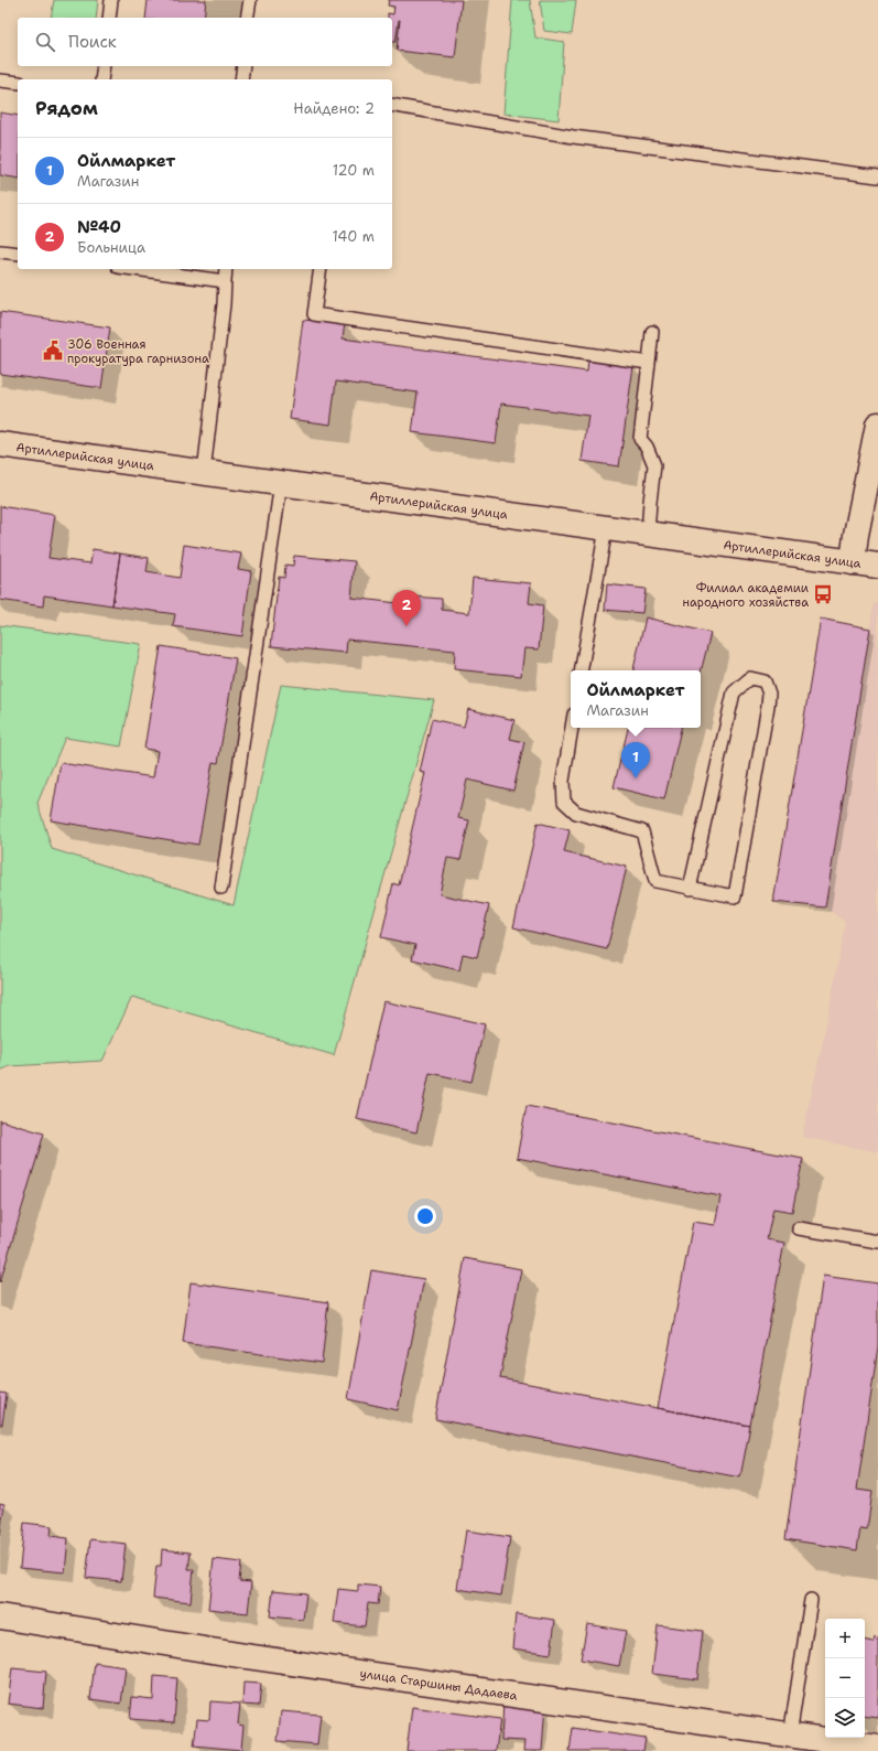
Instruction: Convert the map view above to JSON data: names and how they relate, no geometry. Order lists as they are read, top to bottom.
{
  "streets": {
    "street": ["Артиллерийская улица", "улица Старшины Дадаева"]
  },
  "places": {
    "public building": ["306 Военная прокуратура гарнизона"],
    "bus stop": ["Филиал академии народного хозяйства"]
  },
  "page": {
    "search": "Поиск",
    "heading": ["Рядом", "Найдено: 2"],
    "list": [
      {
        "mark": "1",
        "name": "Ойлмаркет",
        "note": "Магазин",
        "value": "120 m"
      },
      {
        "mark": "2",
        "name": "№40",
        "note": "Больница",
        "value": "140 m"
      }
    ],
    "pins": ["2", "1"],
    "popup": ["Ойлмаркет", "Магазин"],
    "map_buttons": ["+", "−"]
  }
}
